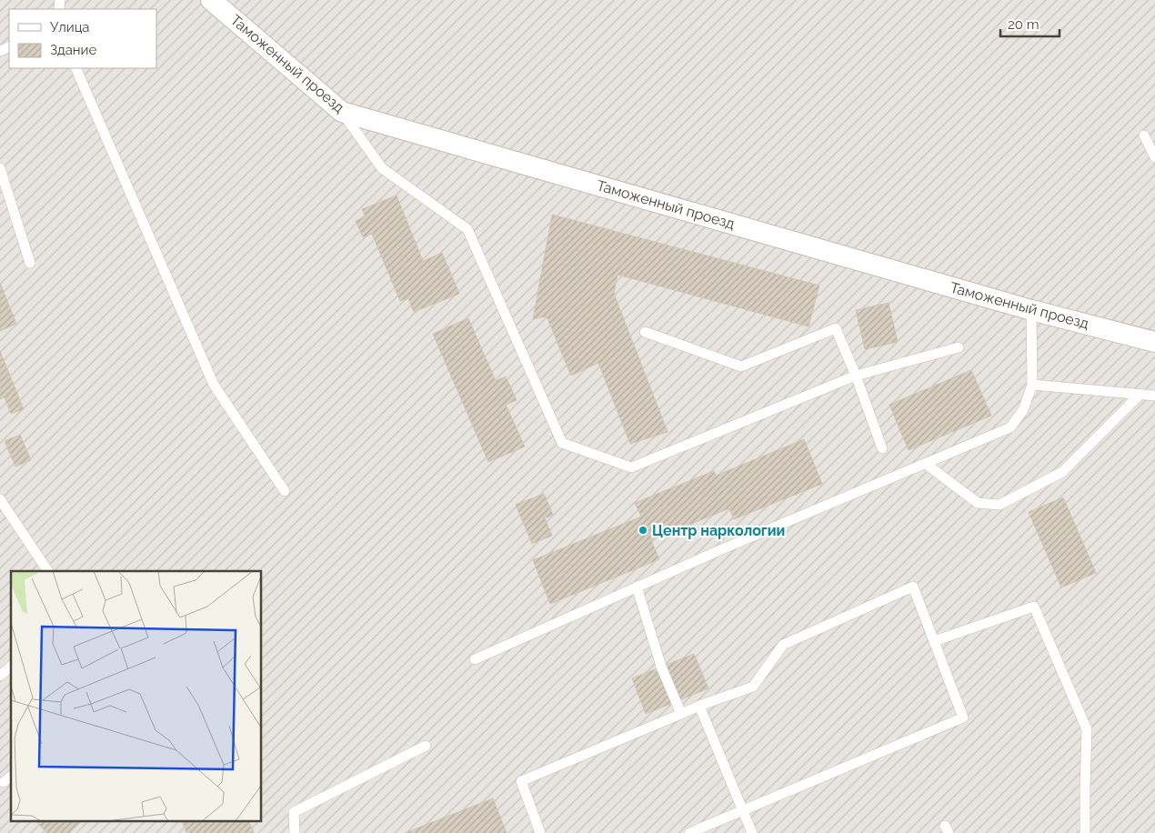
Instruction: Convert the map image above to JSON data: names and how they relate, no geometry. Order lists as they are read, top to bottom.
{
  "streets": {
    "street": ["Таможенный проезд"]
  },
  "places": ["Центр наркологии"],
  "legend": ["Улица", "Здание"],
  "scale_bar": "20 m"
}
